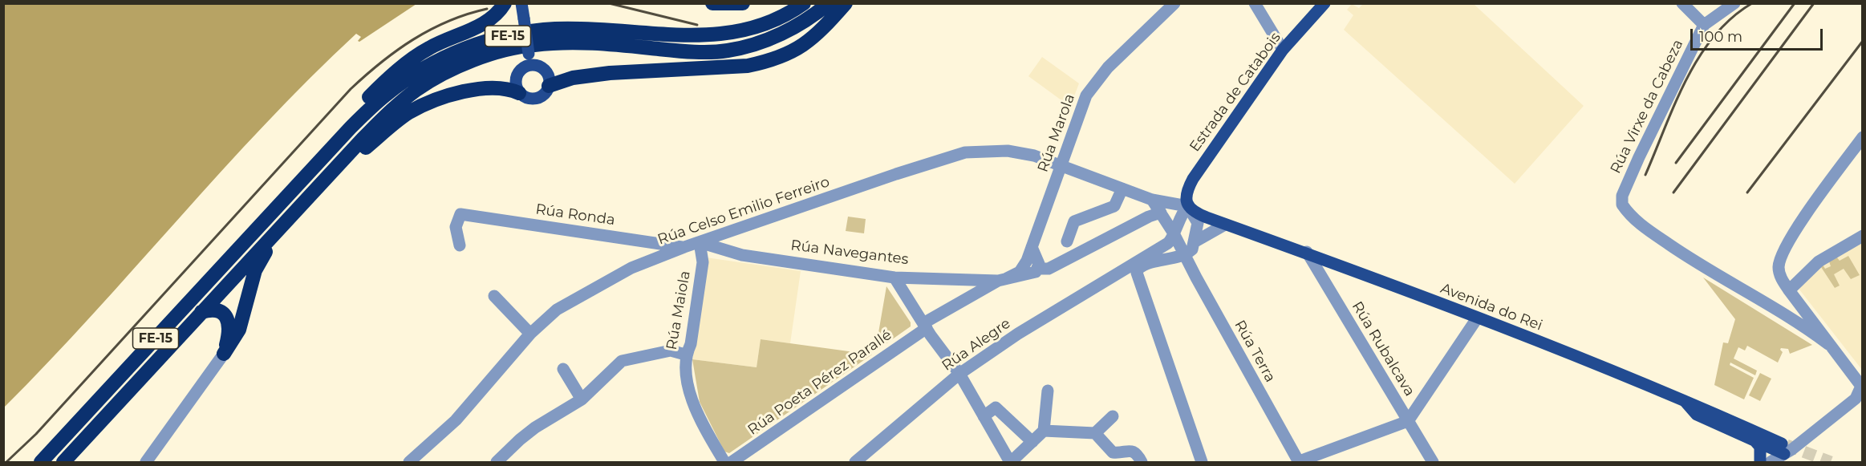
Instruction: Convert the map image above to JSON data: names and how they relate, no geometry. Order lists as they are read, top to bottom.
{
  "streets": {
    "highway": ["FE-15"],
    "main road": ["Estrada de Catabois", "Avenida do Rei"],
    "street": [
      "Rúa Virxe da Cabeza",
      "Rúa Marola",
      "Rúa Celso Emilio Ferreiro",
      "Rúa Ronda",
      "Rúa Navegantes",
      "Rúa Maiola",
      "Rúa Alegre",
      "Rúa Rubalcava",
      "Rúa Terra",
      "Rúa Poeta Pérez Parallé"
    ]
  },
  "crossings": [
    ["Estrada de Catabois", "Rúa Celso Emilio Ferreiro"],
    ["Estrada de Catabois", "Avenida do Rei"],
    ["Rúa Marola", "Rúa Celso Emilio Ferreiro"],
    ["Rúa Marola", "Rúa Navegantes"],
    ["Rúa Celso Emilio Ferreiro", "Rúa Ronda"],
    ["Rúa Celso Emilio Ferreiro", "Rúa Navegantes"],
    ["Rúa Celso Emilio Ferreiro", "Avenida do Rei"],
    ["Rúa Celso Emilio Ferreiro", "Rúa Maiola"],
    ["Rúa Navegantes", "Rúa Maiola"],
    ["Rúa Navegantes", "Rúa Poeta Pérez Parallé"],
    ["Avenida do Rei", "Rúa Rubalcava"],
    ["Rúa Alegre", "Rúa Terra"]
  ],
  "scale_bar": "100 m"
}
